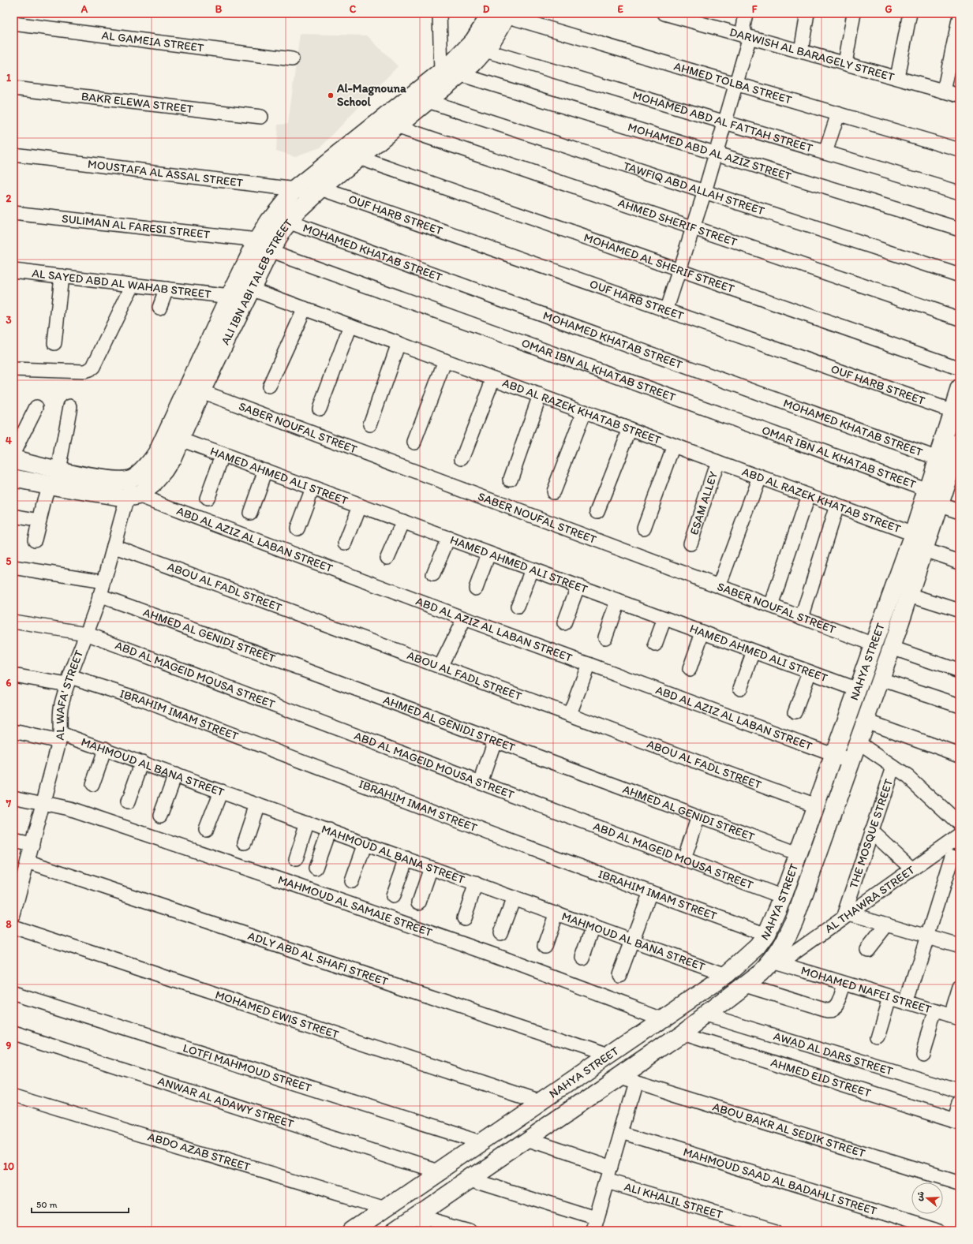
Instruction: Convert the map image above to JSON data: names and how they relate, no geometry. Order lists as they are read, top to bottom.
{
  "streets": {
    "main road": ["ALI IBN ABI TALEB STREET", "NAHYA STREET"],
    "street": [
      "AL GAMEIA STREET",
      "DARWISH AL BARAGELY STREET",
      "AHMED TOLBA STREET",
      "BAKR ELEWA STREET",
      "MOHAMED ABD AL FATTAH STREET",
      "MOHAMED ABD AL AZIZ STREET",
      "MOUSTAFA AL ASSAL STREET",
      "TAWFIQ ABD ALLAH STREET",
      "OUF HARB STREET",
      "AHMED SHERIF STREET",
      "SULIMAN AL FARESI STREET",
      "MOHAMED KHATAB STREET",
      "MOHAMED AL SHERIF STREET",
      "AL SAYED ABD AL WAHAB STREET",
      "OMAR IBN AL KHATAB STREET",
      "ABD AL RAZEK KHATAB STREET",
      "SABER NOUFAL STREET",
      "HAMED AHMED ALI STREET",
      "ESAM ALLEY",
      "ABD AL AZIZ AL LABAN STREET",
      "ABOU AL FADL STREET",
      "AHMED AL GENIDI STREET",
      "ABD AL MAGEID MOUSA STREET",
      "AL WAFA' STREET",
      "IBRAHIM IMAM STREET",
      "MAHMOUD AL BANA STREET",
      "THE MOSQUE STREET",
      "AL THAWRA STREET",
      "MAHMOUD AL SAMAIE STREET",
      "ADLY ABD AL SHAFI STREET",
      "MOHAMED NAFEI STREET",
      "MOHAMED EWIS STREET",
      "AWAD AL DARS STREET",
      "LOTFI MAHMOUD STREET",
      "AHMED EID STREET",
      "ANWAR AL ADAWY STREET",
      "ABOU BAKR AL SEDIK STREET",
      "ABDO AZAB STREET",
      "MAHMOUD SAAD AL BADAHLI STREET",
      "ALI KHALIL STREET"
    ]
  },
  "crossings": [
    ["AHMED TOLBA STREET", "ALI IBN ABI TALEB STREET"],
    ["MOHAMED ABD AL FATTAH STREET", "ALI IBN ABI TALEB STREET"],
    ["MOHAMED ABD AL AZIZ STREET", "ALI IBN ABI TALEB STREET"],
    ["MOUSTAFA AL ASSAL STREET", "OUF HARB STREET"],
    ["MOUSTAFA AL ASSAL STREET", "ALI IBN ABI TALEB STREET"],
    ["TAWFIQ ABD ALLAH STREET", "ALI IBN ABI TALEB STREET"],
    ["OUF HARB STREET", "ALI IBN ABI TALEB STREET"],
    ["OUF HARB STREET", "NAHYA STREET"],
    ["AHMED SHERIF STREET", "ALI IBN ABI TALEB STREET"],
    ["SULIMAN AL FARESI STREET", "ALI IBN ABI TALEB STREET"],
    ["SULIMAN AL FARESI STREET", "OMAR IBN AL KHATAB STREET"],
    ["MOHAMED KHATAB STREET", "ALI IBN ABI TALEB STREET"],
    ["MOHAMED KHATAB STREET", "NAHYA STREET"],
    ["MOHAMED AL SHERIF STREET", "ALI IBN ABI TALEB STREET"],
    ["ALI IBN ABI TALEB STREET", "AL SAYED ABD AL WAHAB STREET"],
    ["ALI IBN ABI TALEB STREET", "OMAR IBN AL KHATAB STREET"],
    ["ALI IBN ABI TALEB STREET", "ABD AL RAZEK KHATAB STREET"],
    ["ALI IBN ABI TALEB STREET", "SABER NOUFAL STREET"],
    ["ALI IBN ABI TALEB STREET", "HAMED AHMED ALI STREET"],
    ["ALI IBN ABI TALEB STREET", "ABD AL AZIZ AL LABAN STREET"],
    ["ALI IBN ABI TALEB STREET", "AL WAFA' STREET"],
    ["OMAR IBN AL KHATAB STREET", "NAHYA STREET"],
    ["ABD AL RAZEK KHATAB STREET", "ESAM ALLEY"],
    ["ABD AL RAZEK KHATAB STREET", "NAHYA STREET"],
    ["SABER NOUFAL STREET", "NAHYA STREET"],
    ["HAMED AHMED ALI STREET", "NAHYA STREET"],
    ["ABD AL AZIZ AL LABAN STREET", "NAHYA STREET"],
    ["ABD AL AZIZ AL LABAN STREET", "AL WAFA' STREET"],
    ["ABOU AL FADL STREET", "NAHYA STREET"],
    ["ABOU AL FADL STREET", "AL WAFA' STREET"],
    ["AHMED AL GENIDI STREET", "NAHYA STREET"],
    ["AHMED AL GENIDI STREET", "AL WAFA' STREET"],
    ["NAHYA STREET", "ABD AL MAGEID MOUSA STREET"],
    ["NAHYA STREET", "IBRAHIM IMAM STREET"],
    ["NAHYA STREET", "MAHMOUD AL BANA STREET"],
    ["NAHYA STREET", "AL THAWRA STREET"],
    ["NAHYA STREET", "MAHMOUD AL SAMAIE STREET"],
    ["NAHYA STREET", "ADLY ABD AL SHAFI STREET"],
    ["NAHYA STREET", "MOHAMED NAFEI STREET"],
    ["NAHYA STREET", "MOHAMED EWIS STREET"],
    ["NAHYA STREET", "AWAD AL DARS STREET"],
    ["NAHYA STREET", "LOTFI MAHMOUD STREET"],
    ["NAHYA STREET", "AHMED EID STREET"],
    ["NAHYA STREET", "ANWAR AL ADAWY STREET"],
    ["NAHYA STREET", "ABOU BAKR AL SEDIK STREET"],
    ["NAHYA STREET", "ABDO AZAB STREET"],
    ["ABD AL MAGEID MOUSA STREET", "AL WAFA' STREET"],
    ["AL WAFA' STREET", "IBRAHIM IMAM STREET"],
    ["AL WAFA' STREET", "MAHMOUD AL BANA STREET"],
    ["AL WAFA' STREET", "MAHMOUD AL SAMAIE STREET"],
    ["AL WAFA' STREET", "ADLY ABD AL SHAFI STREET"],
    ["THE MOSQUE STREET", "AL THAWRA STREET"],
    ["AL THAWRA STREET", "MOHAMED NAFEI STREET"]
  ],
  "places": ["Al-Magnouna School"],
  "scale_bar": "50 m",
  "north": "left",
  "grid": {
    "columns": [
      "A",
      "B",
      "C",
      "D",
      "E",
      "F",
      "G"
    ],
    "rows": [
      "1",
      "2",
      "3",
      "4",
      "5",
      "6",
      "7",
      "8",
      "9",
      "10"
    ]
  }
}
